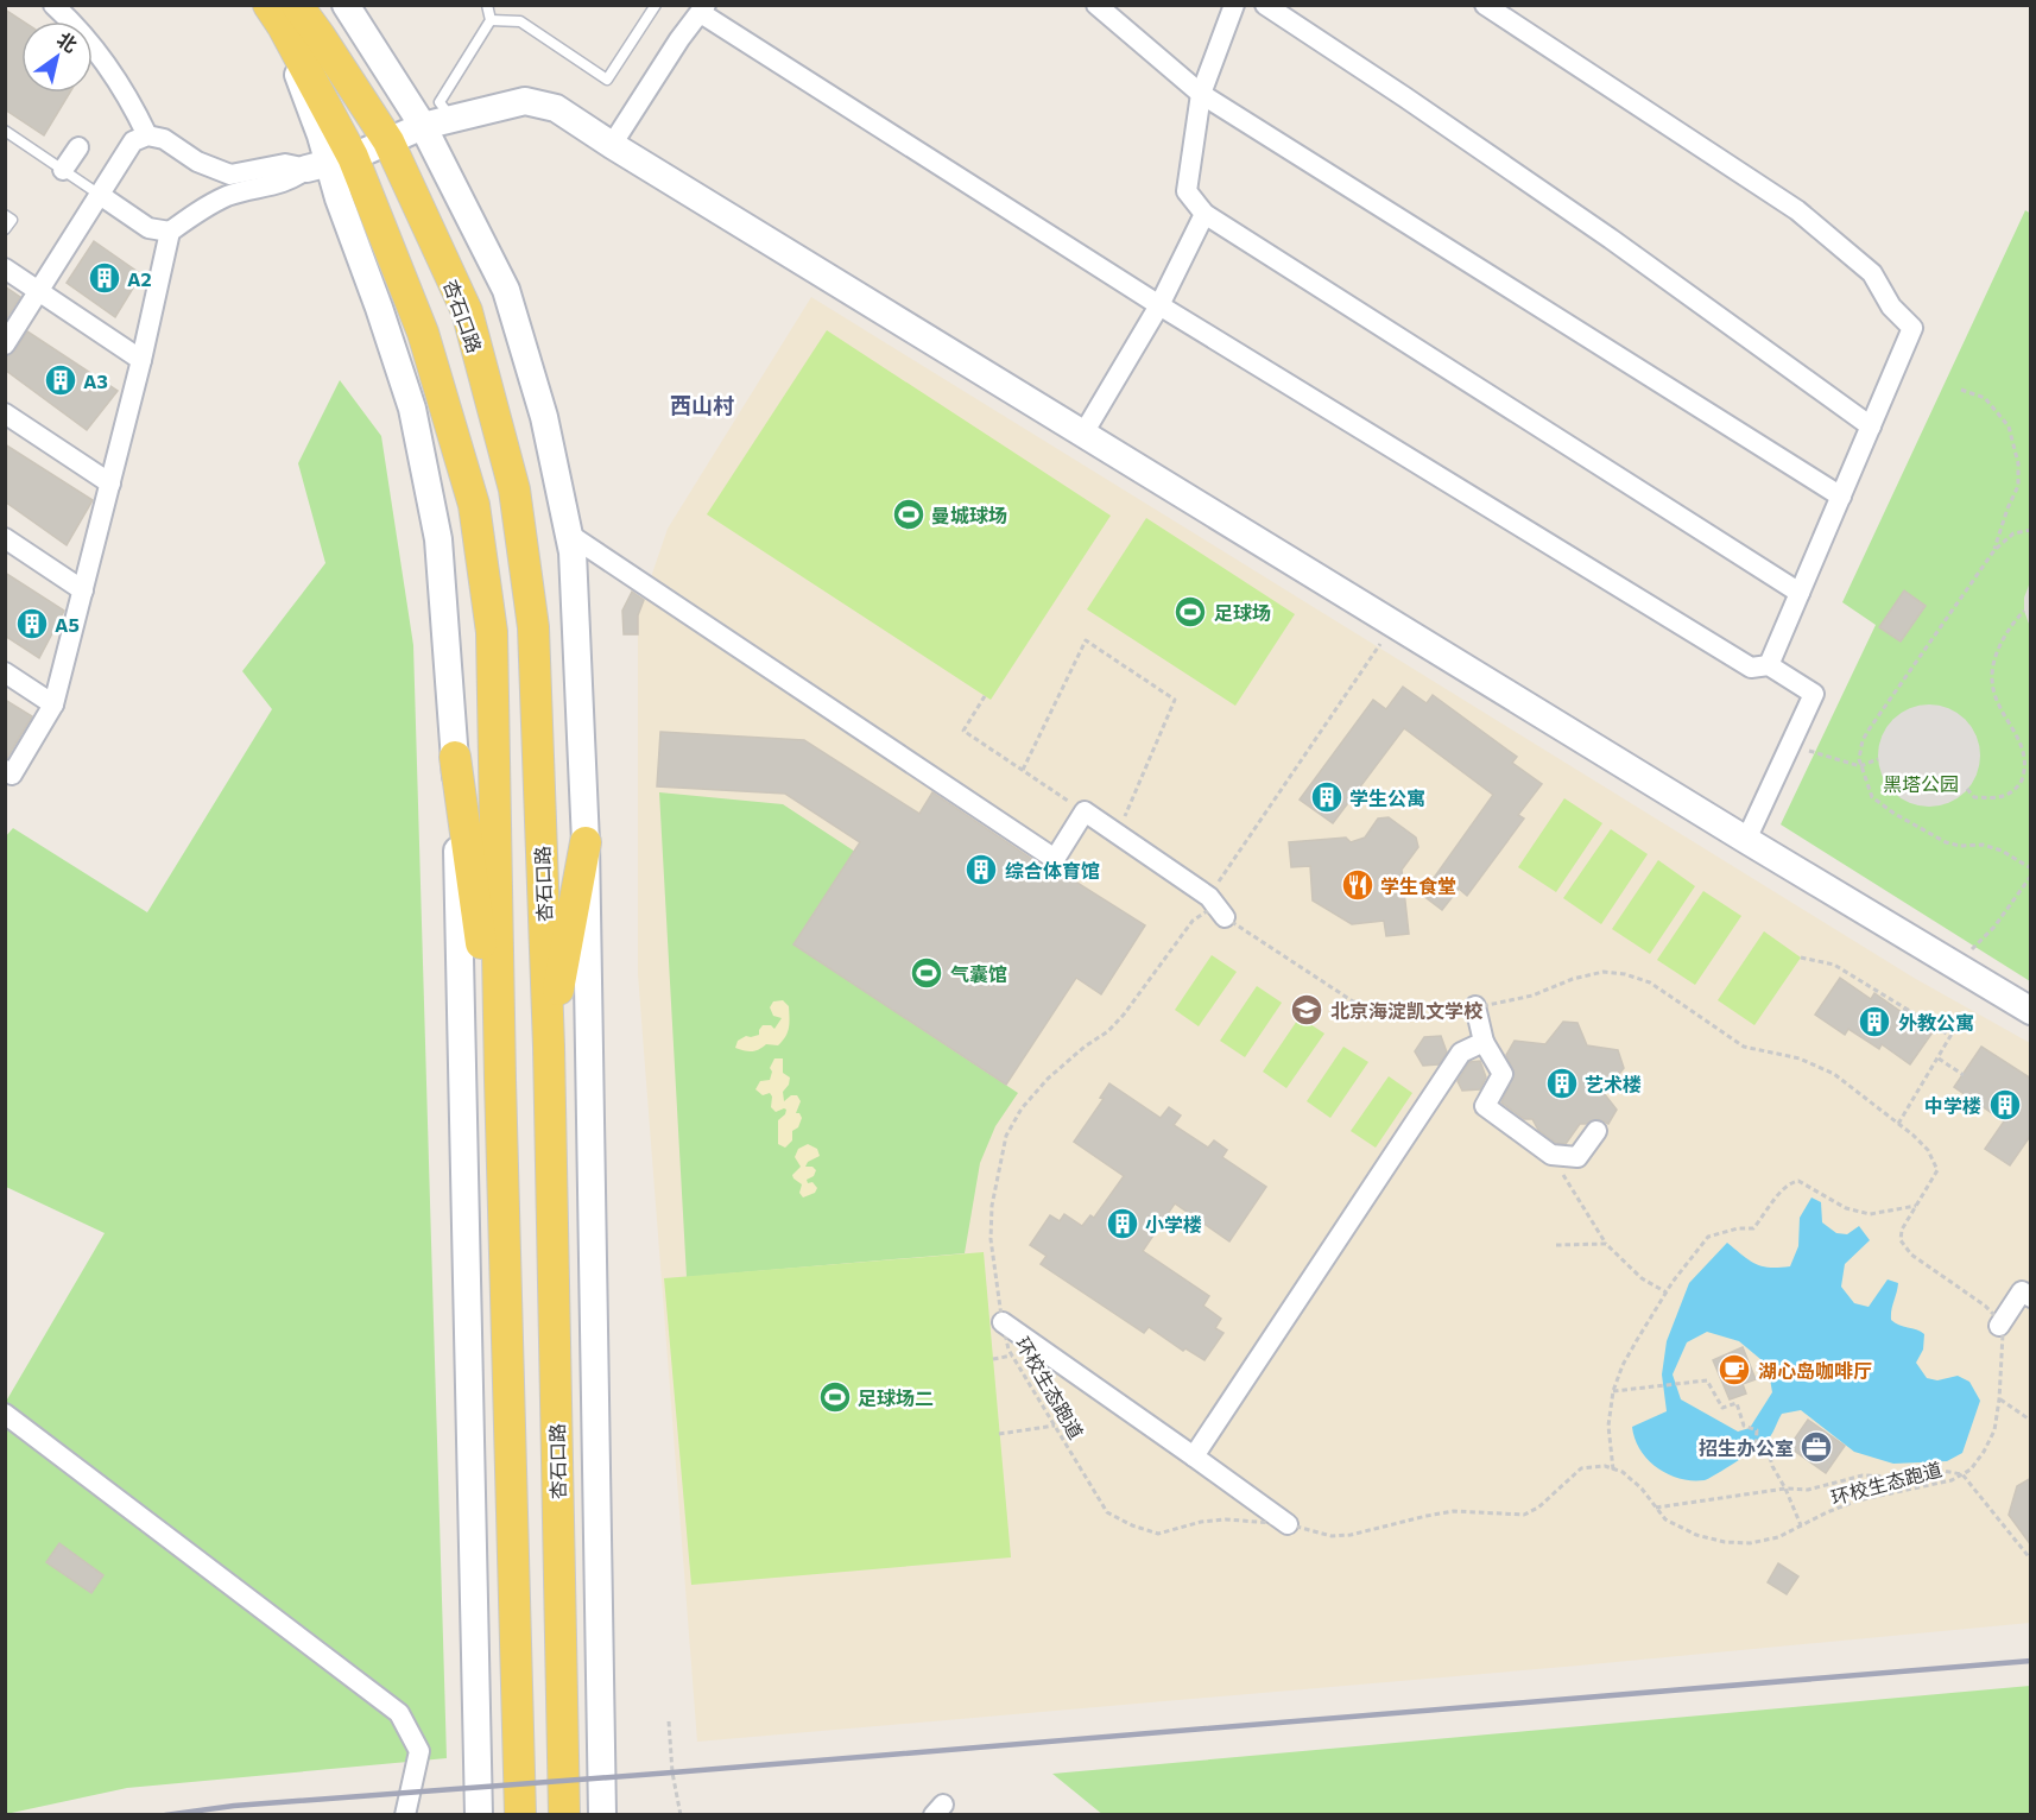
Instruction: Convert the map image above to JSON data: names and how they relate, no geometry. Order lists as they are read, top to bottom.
{
  "streets": {
    "main road": ["杏石口路"],
    "path": ["环校生态跑道"]
  },
  "districts": ["西山村"],
  "parks": ["黑塔公园"],
  "places": {
    "building": [
      "A2",
      "A3",
      "A5",
      "学生公寓",
      "综合体育馆",
      "外教公寓",
      "艺术楼",
      "中学楼",
      "小学楼"
    ],
    "sports": [
      "曼城球场",
      "足球场",
      "气囊馆",
      "足球场二"
    ],
    "restaurant": ["学生食堂"],
    "school or university": ["北京海淀凯文学校"],
    "cafe": ["湖心岛咖啡厅"],
    "office": ["招生办公室"]
  },
  "north": "top right"
}
